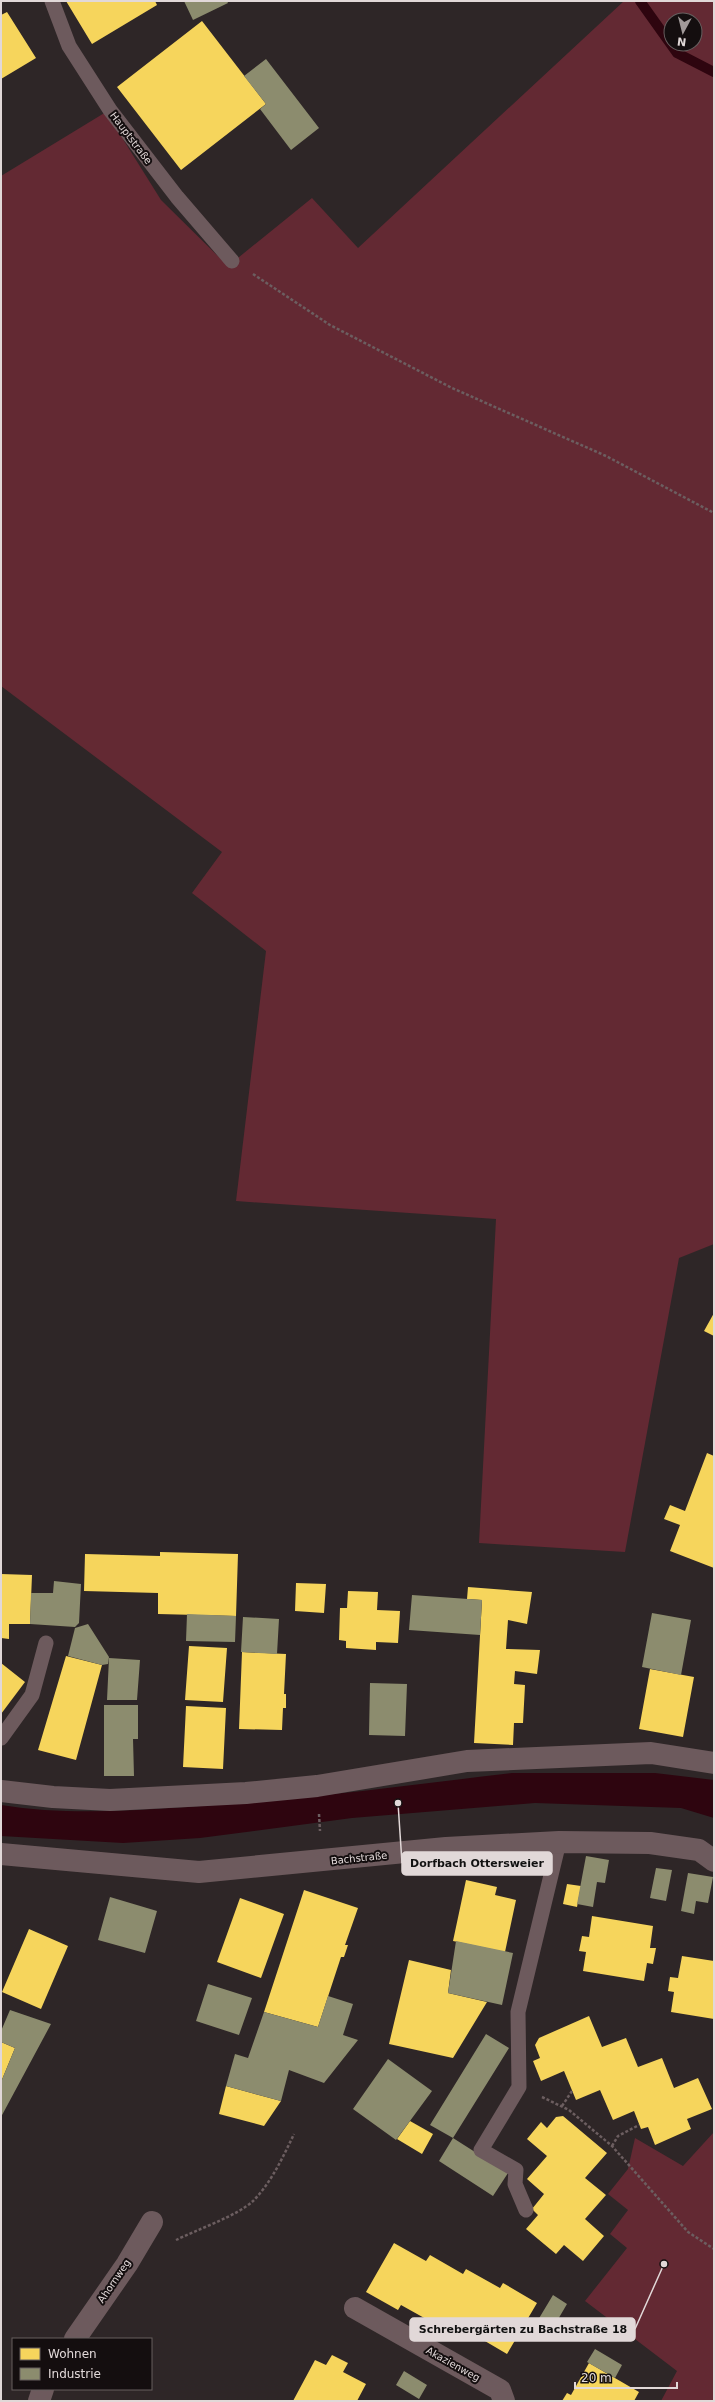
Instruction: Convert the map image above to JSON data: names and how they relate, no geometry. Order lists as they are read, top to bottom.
{
  "streets": {
    "street": ["Bachstraße", "Ahornweg", "Akazienweg"],
    "lane": ["Hauptstraße"]
  },
  "places": ["Dorfbach Ottersweier", "Schrebergärten zu Bachstraße 18"],
  "legend": ["Wohnen", "Industrie"],
  "scale_bar": "20 m",
  "north": "bottom"
}
